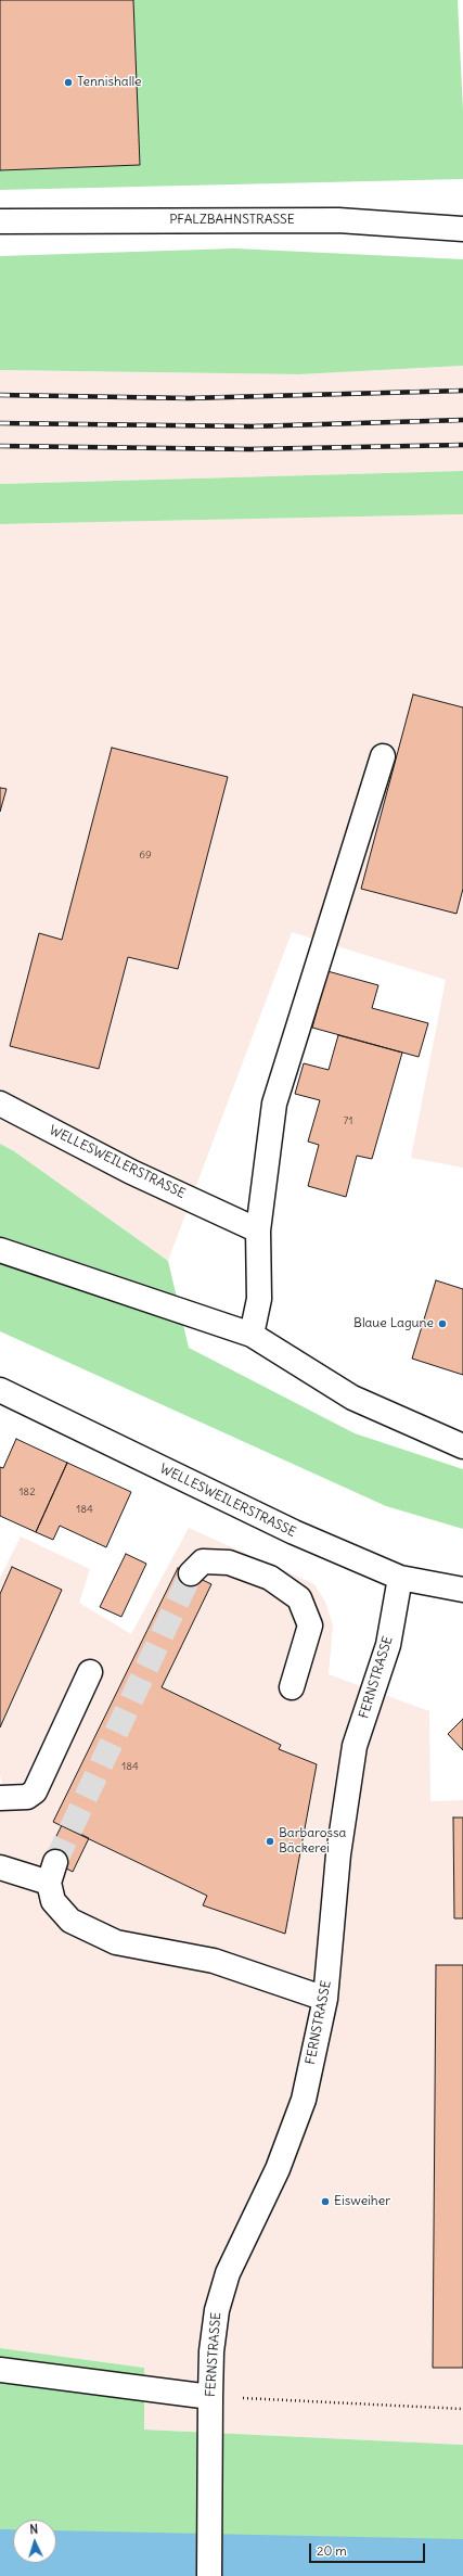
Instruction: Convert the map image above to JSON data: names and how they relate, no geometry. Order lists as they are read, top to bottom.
{
  "streets": {
    "street": ["PFALZBAHNSTRASSE", "WELLESWEILERSTRASSE", "FERNSTRASSE"]
  },
  "crossings": [
    ["WELLESWEILERSTRASSE", "FERNSTRASSE"]
  ],
  "places": [
    "Tennishalle",
    "Blaue Lagune",
    "Barbarossa Bäckerei",
    "Eisweiher"
  ],
  "house_numbers": [
    "69",
    "71",
    "182",
    "184",
    "184"
  ],
  "scale_bar": "20 m",
  "north": "top"
}
